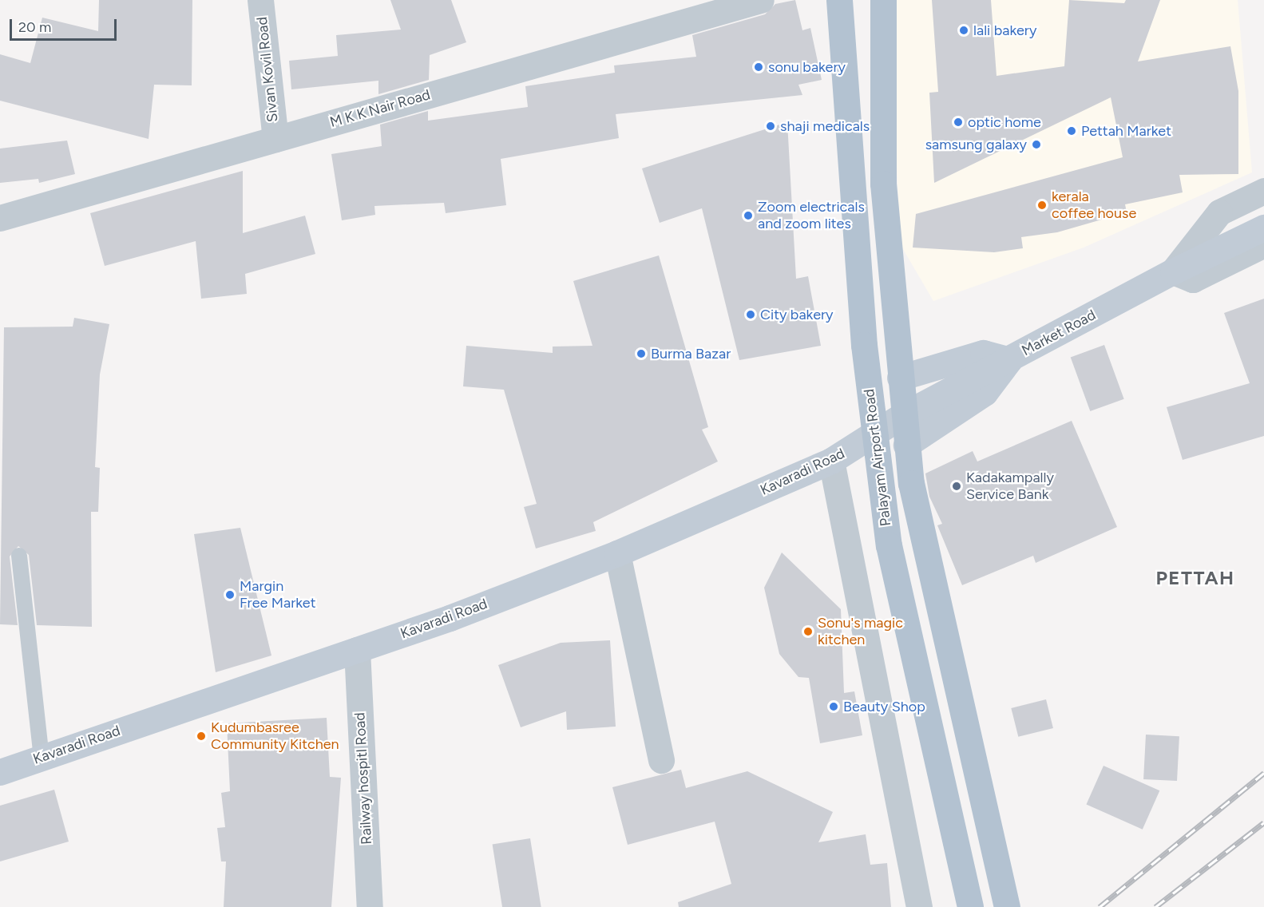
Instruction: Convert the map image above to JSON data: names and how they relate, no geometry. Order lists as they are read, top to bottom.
{
  "streets": {
    "main road": ["Market Road", "Palayam Airport Road", "Kavaradi Road"],
    "street": ["Sivan Kovil Road", "M K K Nair Road", "Railway hospitl Road"]
  },
  "crossings": [
    ["Sivan Kovil Road", "M K K Nair Road"],
    ["Market Road", "Palayam Airport Road"],
    ["Market Road", "Kavaradi Road"],
    ["Palayam Airport Road", "Kavaradi Road"],
    ["Kavaradi Road", "Railway hospitl Road"]
  ],
  "districts": ["PETTAH"],
  "places": [
    "lali bakery",
    "sonu bakery",
    "optic home",
    "shaji medicals",
    "Pettah Market",
    "samsung galaxy",
    "kerala coffee house",
    "Zoom electricals and zoom lites",
    "City bakery",
    "Burma Bazar",
    "Kadakampally Service Bank",
    "Margin Free Market",
    "Sonu's magic kitchen",
    "Beauty Shop",
    "Kudumbasree Community Kitchen"
  ],
  "scale_bar": "20 m"
}
